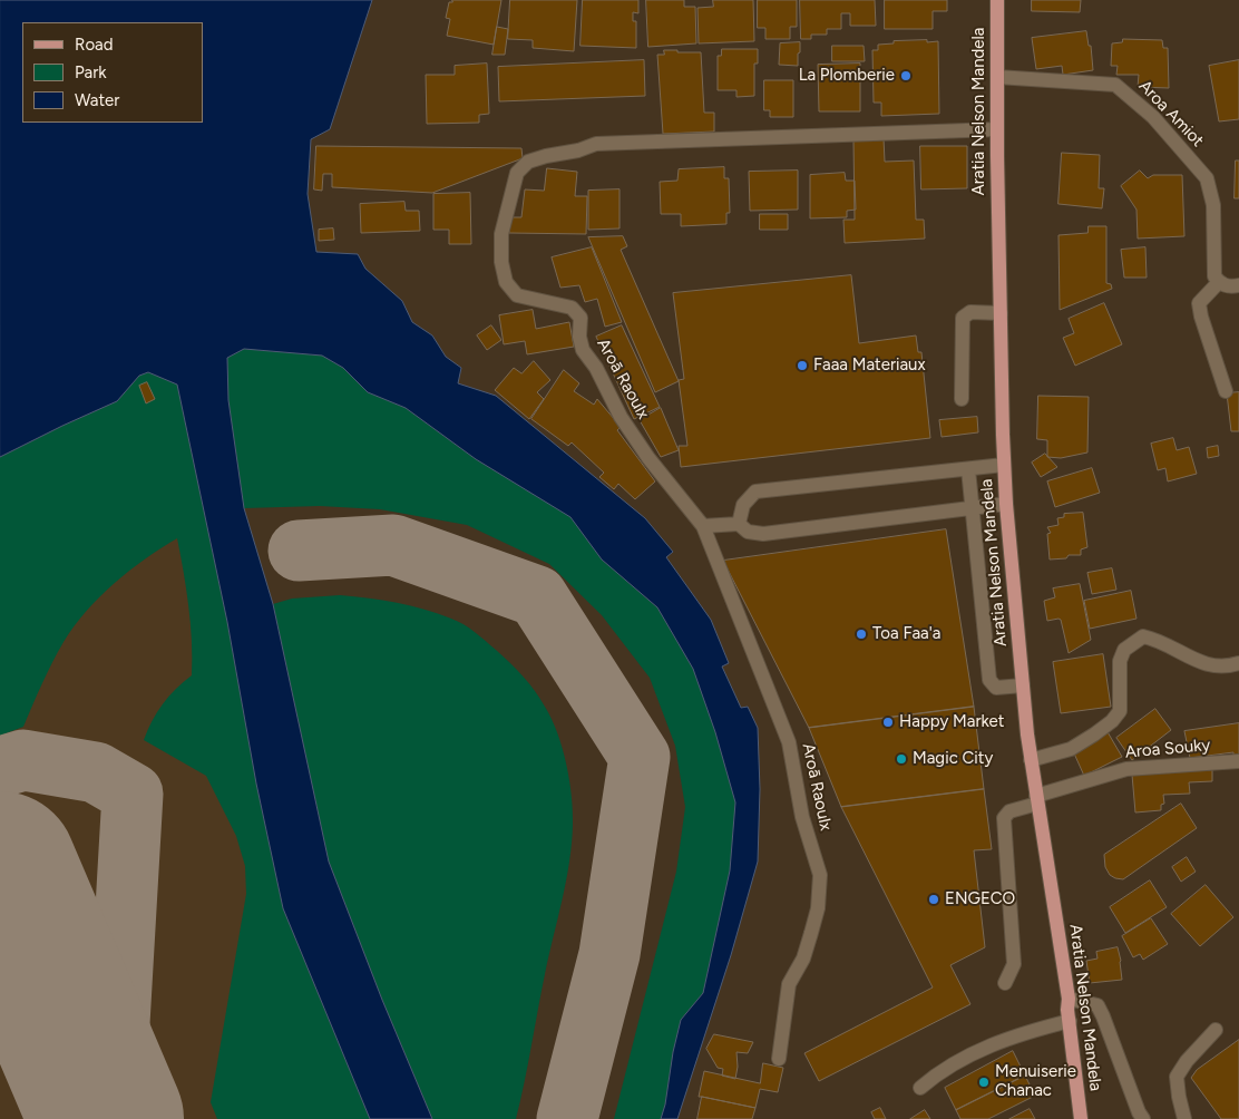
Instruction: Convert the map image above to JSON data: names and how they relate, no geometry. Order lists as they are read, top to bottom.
{
  "streets": {
    "main road": ["Aratia Nelson Mandela"],
    "street": ["Aroa Amiot", "Aroā Raoulx", "Aroa Souky"]
  },
  "crossings": [
    ["Aratia Nelson Mandela", "Aroa Amiot"],
    ["Aratia Nelson Mandela", "Aroā Raoulx"],
    ["Aratia Nelson Mandela", "Aroa Souky"]
  ],
  "places": [
    "La Plomberie",
    "Faaa Materiaux",
    "Toa Faa'a",
    "Happy Market",
    "Magic City",
    "ENGECO",
    "Menuiserie Chanac"
  ],
  "legend": ["Road", "Park", "Water"]
}
